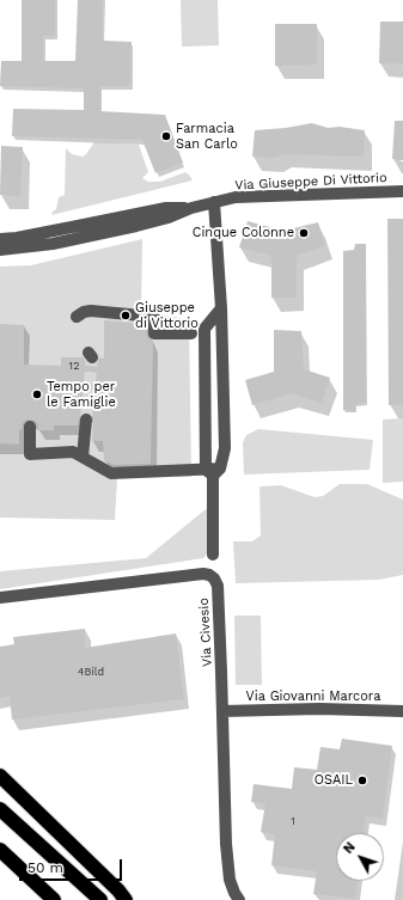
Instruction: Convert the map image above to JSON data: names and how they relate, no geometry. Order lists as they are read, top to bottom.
{
  "streets": {
    "street": ["Via Giuseppe Di Vittorio", "Via Civesio", "Via Giovanni Marcora"]
  },
  "crossings": [
    ["Via Civesio", "Via Giovanni Marcora"]
  ],
  "places": [
    "Farmacia San Carlo",
    "Cinque Colonne",
    "Giuseppe di Vittorio",
    "Tempo per le Famiglie",
    "OSAIL"
  ],
  "house_numbers": ["12", "4Bild", "1"],
  "scale_bar": "50 m",
  "north": "top left"
}
